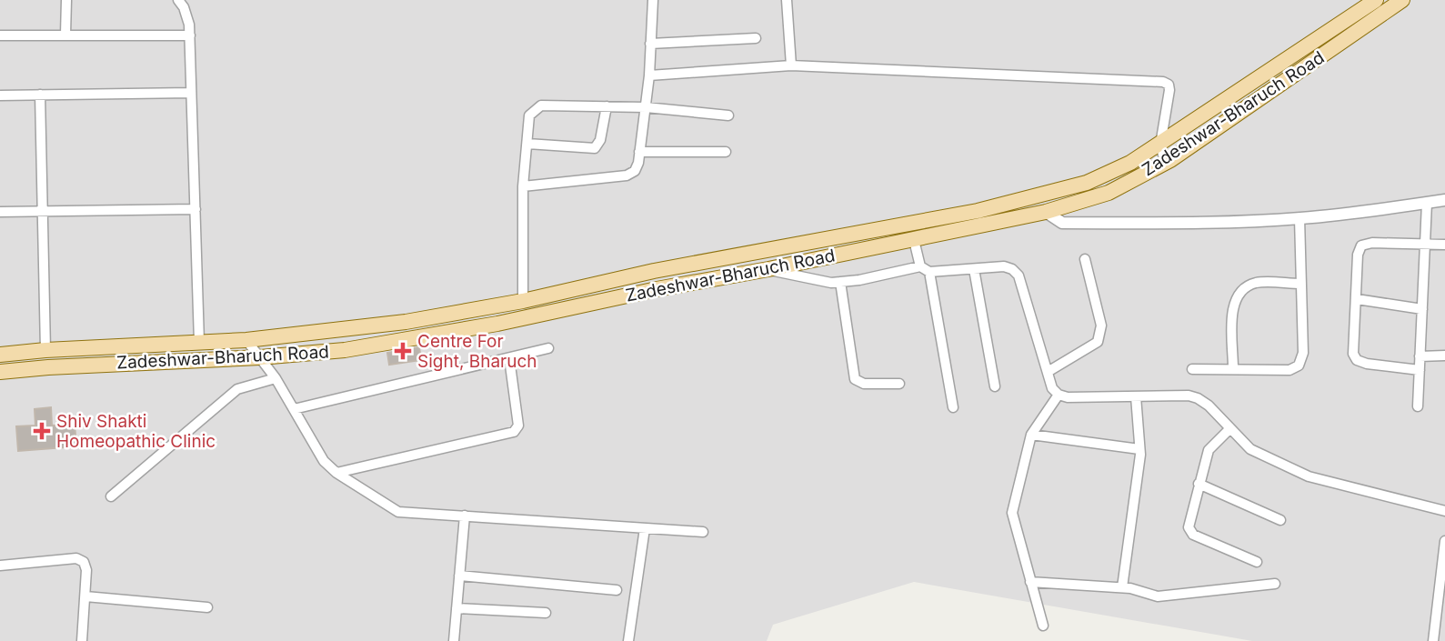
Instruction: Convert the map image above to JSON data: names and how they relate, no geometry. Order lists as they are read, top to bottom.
{
  "streets": {
    "main road": ["Zadeshwar-Bharuch Road"]
  },
  "places": {
    "health": ["Centre For Sight, Bharuch", "Shiv Shakti Homeopathic Clinic"]
  }
}
